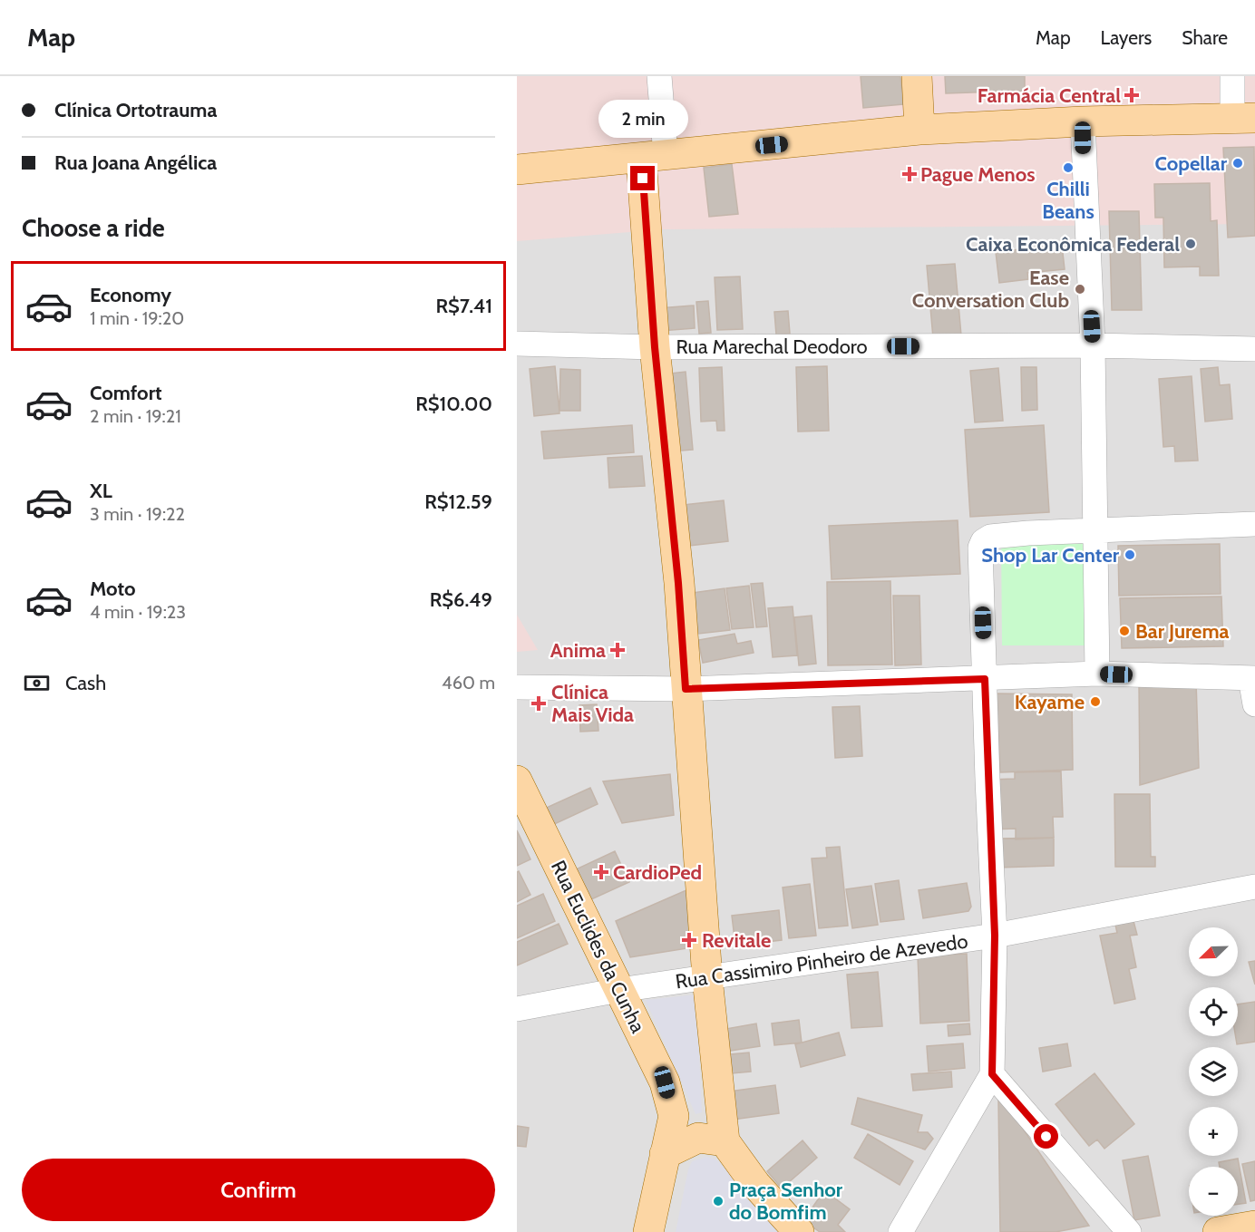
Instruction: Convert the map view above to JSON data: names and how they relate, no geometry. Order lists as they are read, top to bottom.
{
  "streets": {
    "main road": ["Rua Euclides da Cunha"],
    "street": ["Rua Marechal Deodoro", "Rua Cassimiro Pinheiro de Azevedo"]
  },
  "crossings": [
    ["Rua Euclides da Cunha", "Rua Cassimiro Pinheiro de Azevedo"]
  ],
  "places": {
    "health": [
      "Farmácia Central",
      "Pague Menos",
      "Anima",
      "Clínica Mais Vida",
      "CardioPed",
      "Revitale"
    ],
    "other": [
      "Copellar",
      "Chilli Beans",
      "Caixa Econômica Federal",
      "Ease Conversation Club",
      "Shop Lar Center",
      "Bar Jurema",
      "Kayame",
      "Praça Senhor do Bomfim"
    ]
  },
  "north": "bottom left",
  "page": {
    "header": "Map",
    "nav": ["Map", "Layers", "Share"],
    "banner": ["Clínica Ortotrauma", "Rua Joana Angélica"],
    "bubble": "2 min",
    "heading": "Choose a ride",
    "list": [
      {
        "name": "Economy",
        "note": "1 min · 19:20",
        "value": "R$7.41"
      },
      {
        "name": "Comfort",
        "note": "2 min · 19:21",
        "value": "R$10.00"
      },
      {
        "name": "XL",
        "note": "3 min · 19:22",
        "value": "R$12.59"
      },
      {
        "name": "Moto",
        "note": "4 min · 19:23",
        "value": "R$6.49"
      }
    ],
    "pay": ["Cash", "460 m"],
    "map_buttons": ["+", "−"],
    "buttons": "Confirm"
  }
}
